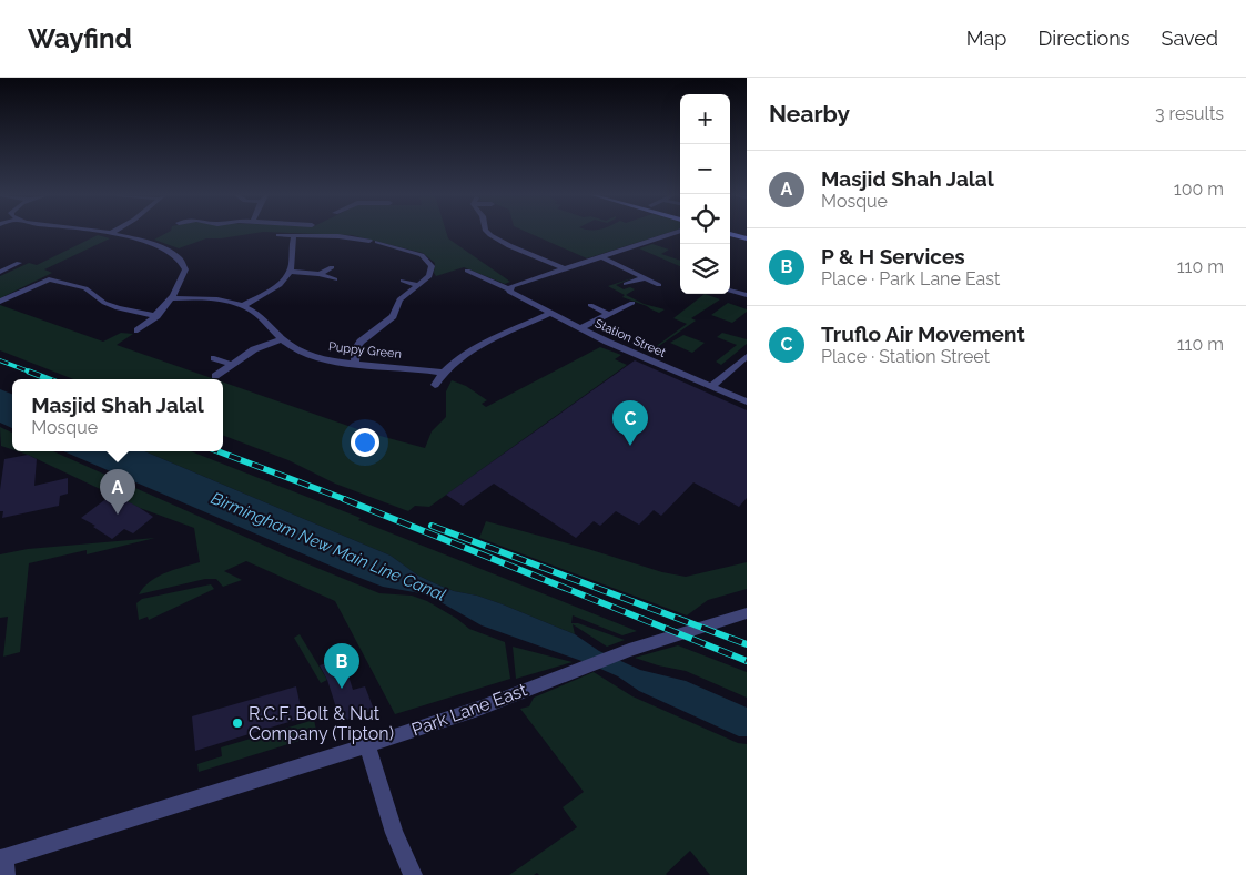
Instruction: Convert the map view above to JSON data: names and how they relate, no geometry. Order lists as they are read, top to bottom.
{
  "streets": {
    "street": ["Station Street", "Puppy Green", "Park Lane East"]
  },
  "water": ["Birmingham New Main Line Canal"],
  "places": ["R.C.F. Bolt & Nut Company (Tipton)"],
  "page": {
    "header": "Wayfind",
    "nav": ["Map", "Directions", "Saved"],
    "heading": ["Nearby", "3 results"],
    "map_buttons": ["+", "−"],
    "list": [
      {
        "mark": "A",
        "name": "Masjid Shah Jalal",
        "note": "Mosque",
        "value": "100 m"
      },
      {
        "mark": "B",
        "name": "P & H Services",
        "note": "Place · Park Lane East",
        "value": "110 m"
      },
      {
        "mark": "C",
        "name": "Truflo Air Movement",
        "note": "Place · Station Street",
        "value": "110 m"
      }
    ],
    "popup": ["Masjid Shah Jalal", "Mosque"],
    "pins": ["C", "A", "B"]
  }
}
